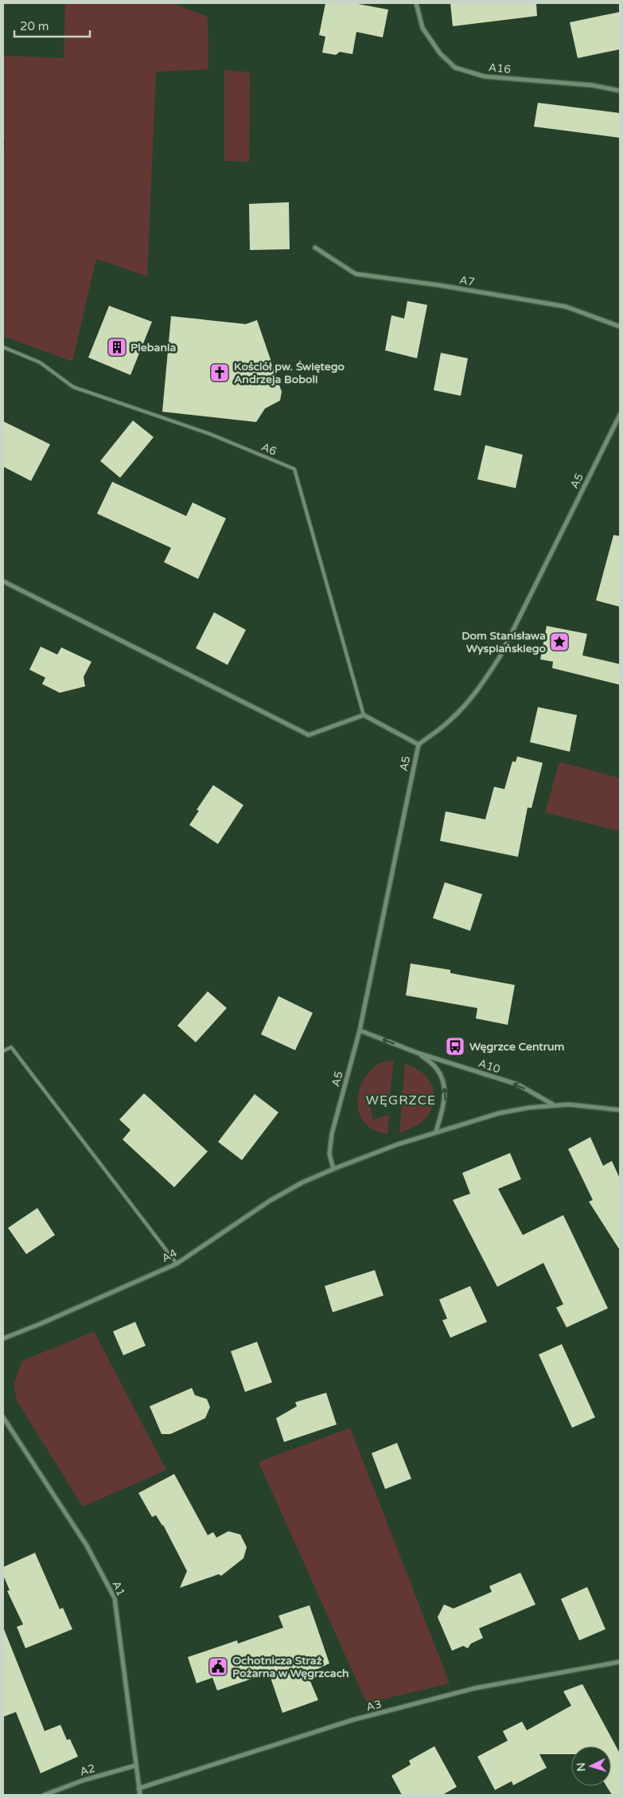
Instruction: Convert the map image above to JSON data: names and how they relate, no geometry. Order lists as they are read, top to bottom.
{
  "streets": {
    "street": [
      "A16",
      "A7",
      "A5",
      "A10",
      "A4",
      "A1",
      "A3",
      "A2"
    ],
    "lane": ["A6"]
  },
  "crossings": [
    ["A5", "A10"],
    ["A5", "A4"],
    ["A10", "A4"],
    ["A1", "A3"],
    ["A1", "A2"]
  ],
  "one_way": ["A10"],
  "districts": ["WĘGRZCE"],
  "places": {
    "building": ["Plebania"],
    "church": ["Kościół pw. Świętego Andrzeja Boboli"],
    "place": ["Dom Stanisława Wyspiańskiego"],
    "bus stop": ["Węgrzce Centrum"],
    "public building": ["Ochotnicza Straż Pożarna w Węgrzcach"]
  },
  "scale_bar": "20 m",
  "north": "left"
}
